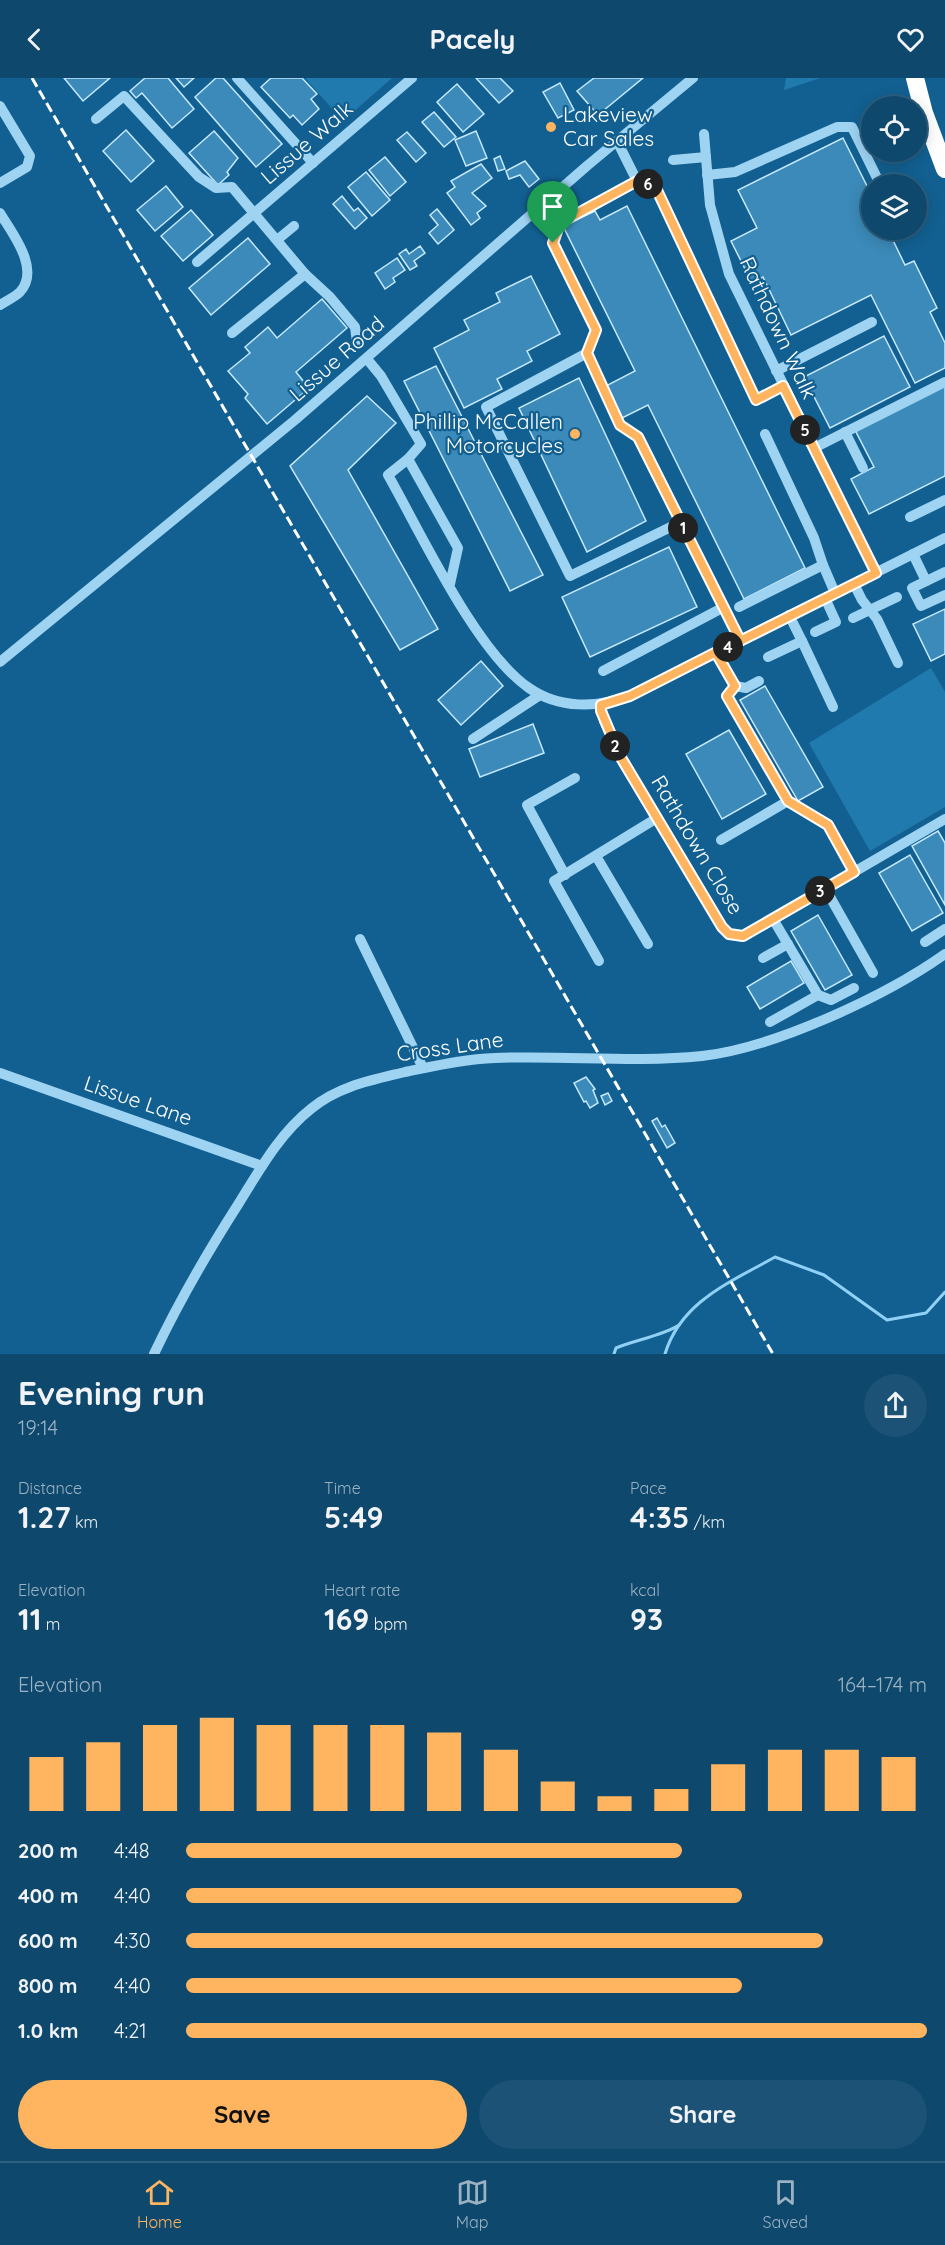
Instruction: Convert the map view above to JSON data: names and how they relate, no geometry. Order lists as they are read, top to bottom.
{
  "streets": {
    "street": [
      "Lissue Walk",
      "Rathdown Walk",
      "Lissue Road",
      "Rathdown Close",
      "Cross Lane",
      "Lissue Lane"
    ]
  },
  "crossings": [
    ["Cross Lane", "Lissue Lane"]
  ],
  "places": ["Lakeview Car Sales", "Phillip McCallen Motorcycles"],
  "page": {
    "header": "Pacely",
    "pins": [
      "6",
      "5",
      "1",
      "4",
      "2",
      "3"
    ],
    "heading": ["Evening run", "19:14"],
    "stats": [
      ["Distance", "1.27 km"],
      ["Time", "5:49"],
      ["Pace", "4:35 /km"],
      ["Elevation", "11 m"],
      ["Heart rate", "169 bpm"],
      ["kcal", "93"]
    ],
    "chart": ["Elevation", "164–174 m"],
    "list": [
      {
        "name": "200 m",
        "note": "4:48"
      },
      {
        "name": "400 m",
        "note": "4:40"
      },
      {
        "name": "600 m",
        "note": "4:30"
      },
      {
        "name": "800 m",
        "note": "4:40"
      },
      {
        "name": "1.0 km",
        "note": "4:21"
      }
    ],
    "buttons": ["Save", "Share"],
    "tabs": ["Home", "Map", "Saved"]
  }
}
